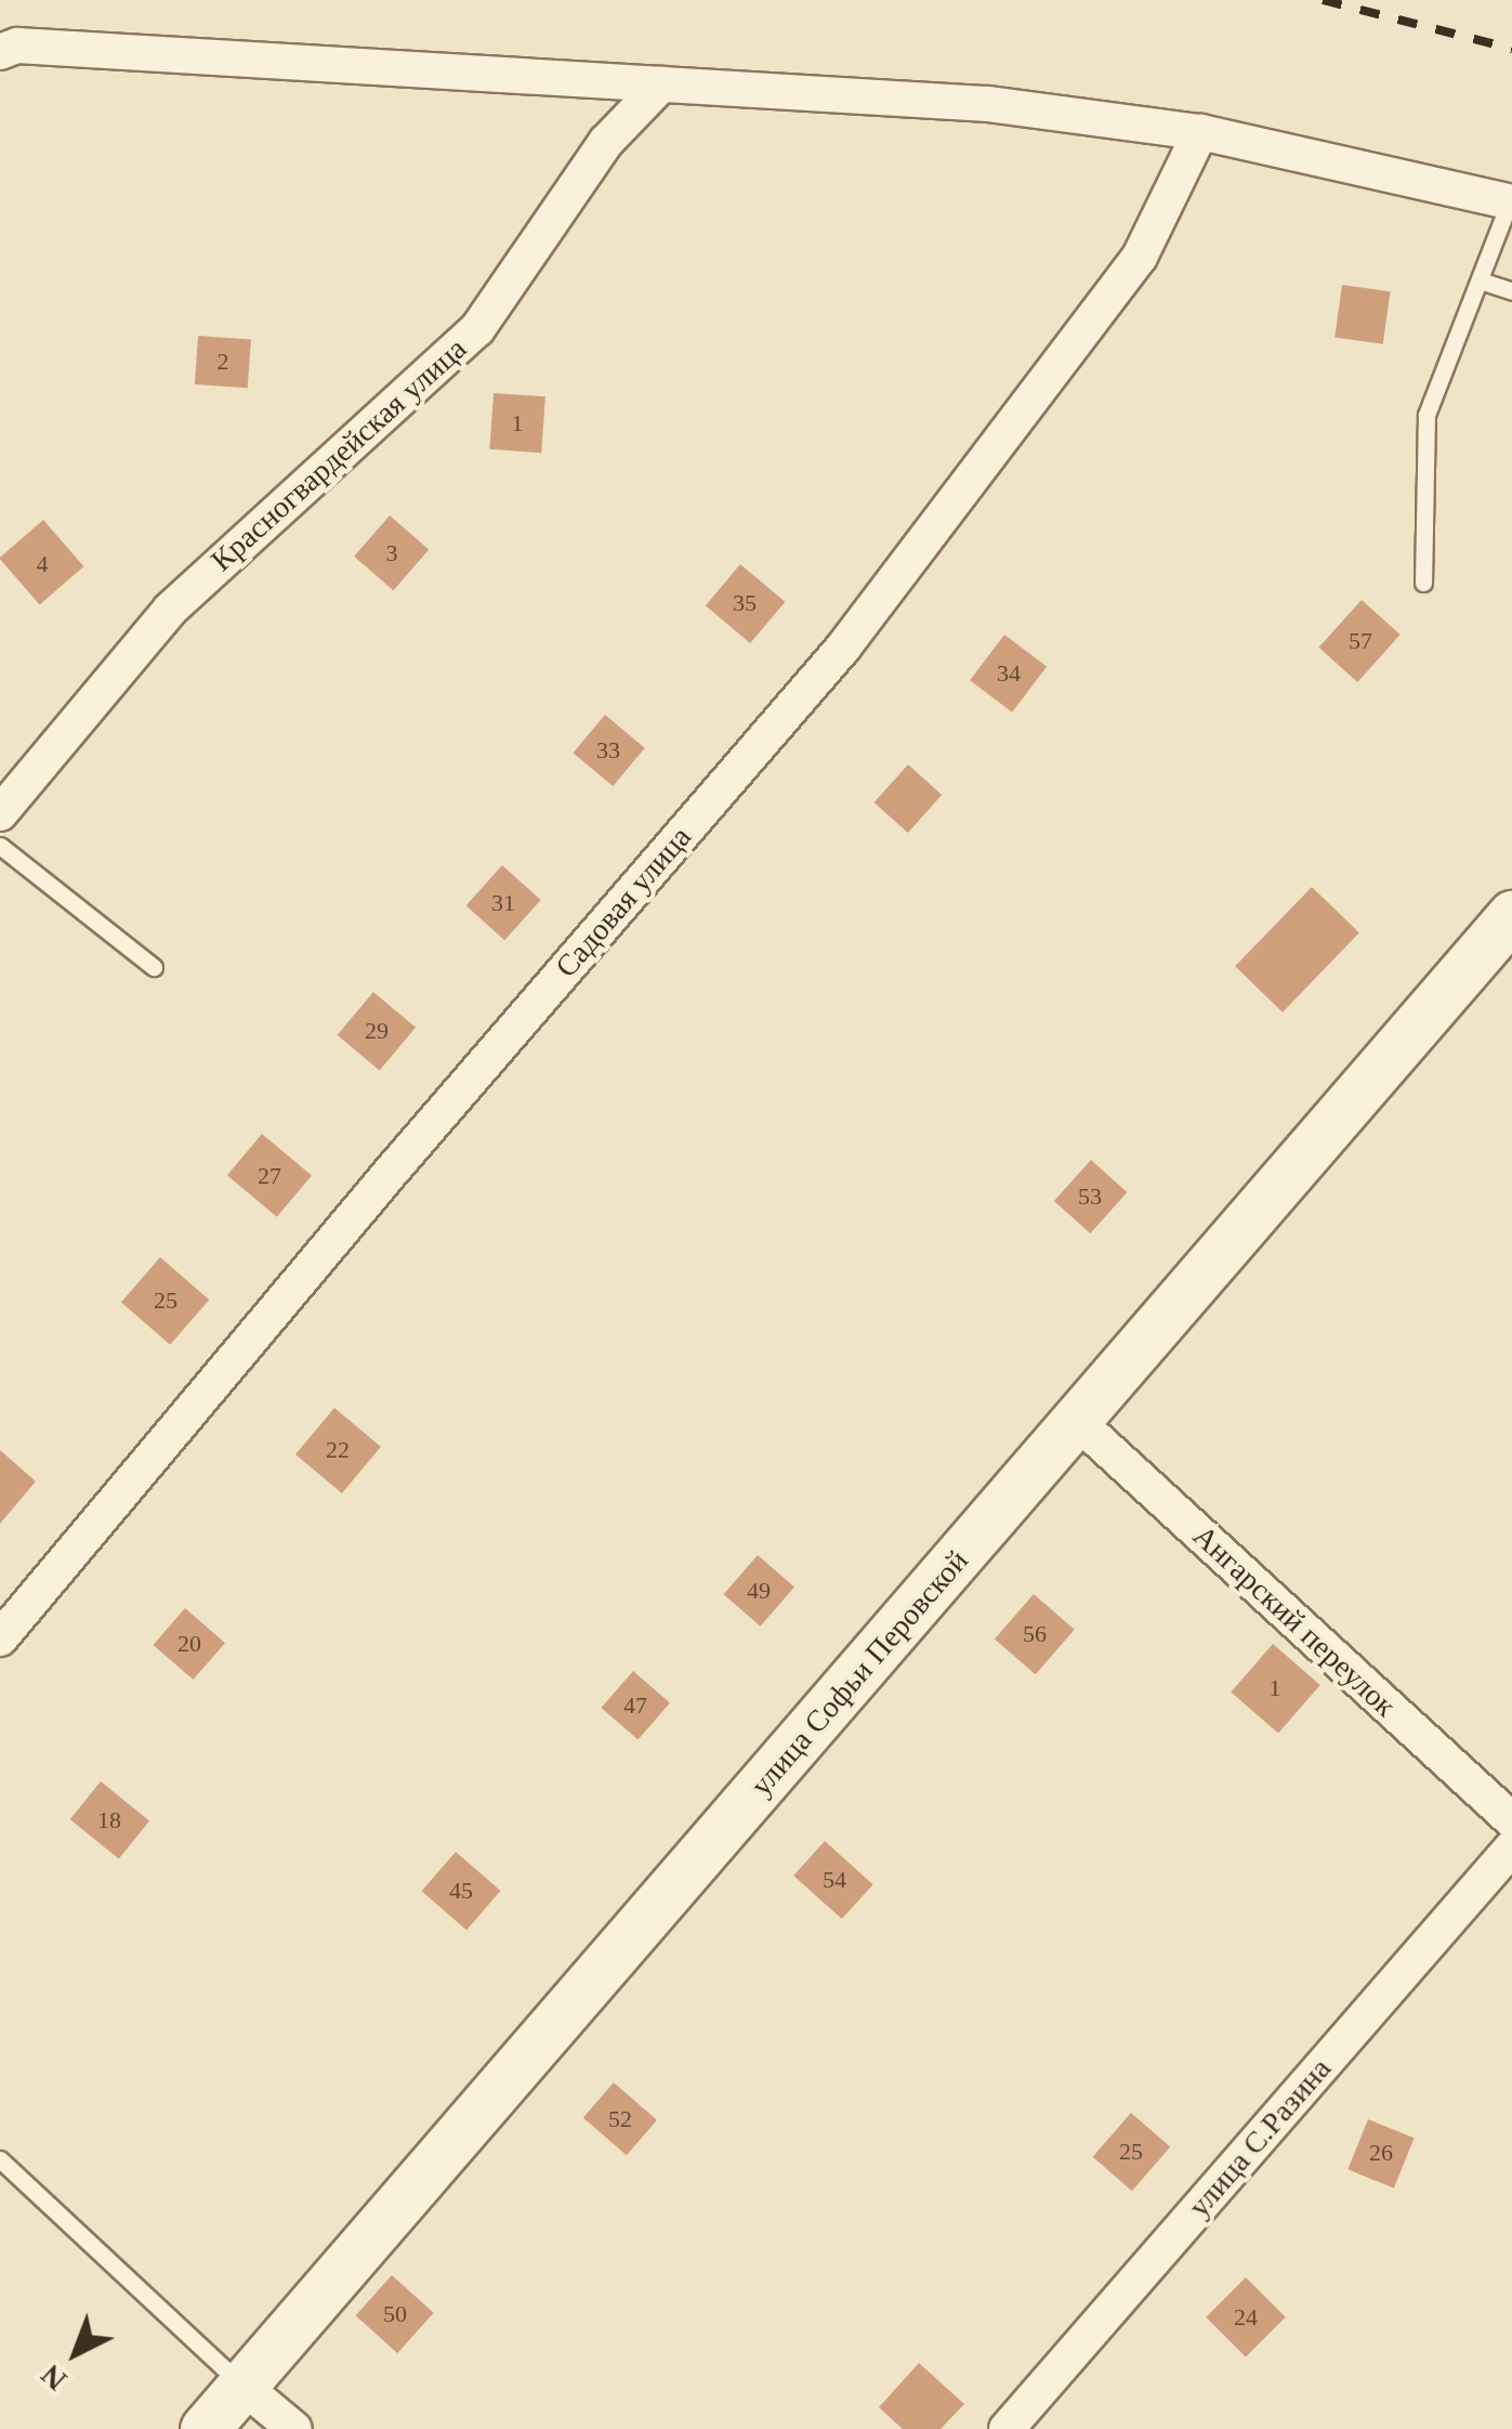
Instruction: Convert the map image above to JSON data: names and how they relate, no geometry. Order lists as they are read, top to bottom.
{
  "streets": {
    "main road": ["улица Софьи Перовской"],
    "street": [
      "Красногвардейская улица",
      "Садовая улица",
      "Ангарский переулок",
      "улица С.Разина"
    ]
  },
  "crossings": [
    ["Ангарский переулок", "улица Софьи Перовской"]
  ],
  "house_numbers": [
    "2",
    "1",
    "3",
    "4",
    "35",
    "57",
    "34",
    "33",
    "31",
    "29",
    "27",
    "53",
    "25",
    "22",
    "49",
    "56",
    "20",
    "1",
    "47",
    "18",
    "54",
    "45",
    "52",
    "25",
    "26",
    "50",
    "24"
  ],
  "north": "bottom left"
}
